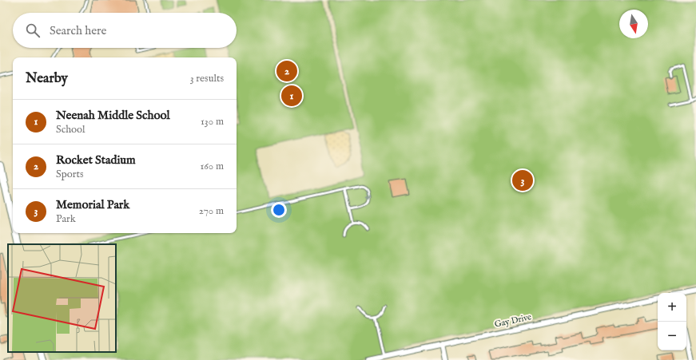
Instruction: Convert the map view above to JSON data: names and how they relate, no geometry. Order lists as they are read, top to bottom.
{
  "streets": {
    "street": ["Gay Drive"]
  },
  "north": "bottom",
  "page": {
    "search": "Search here",
    "heading": ["Nearby", "3 results"],
    "pins": ["2", "1", "3"],
    "list": [
      {
        "mark": "1",
        "name": "Neenah Middle School",
        "note": "School",
        "value": "130 m"
      },
      {
        "mark": "2",
        "name": "Rocket Stadium",
        "note": "Sports",
        "value": "160 m"
      },
      {
        "mark": "3",
        "name": "Memorial Park",
        "note": "Park",
        "value": "270 m"
      }
    ],
    "map_buttons": ["+", "−"]
  }
}
